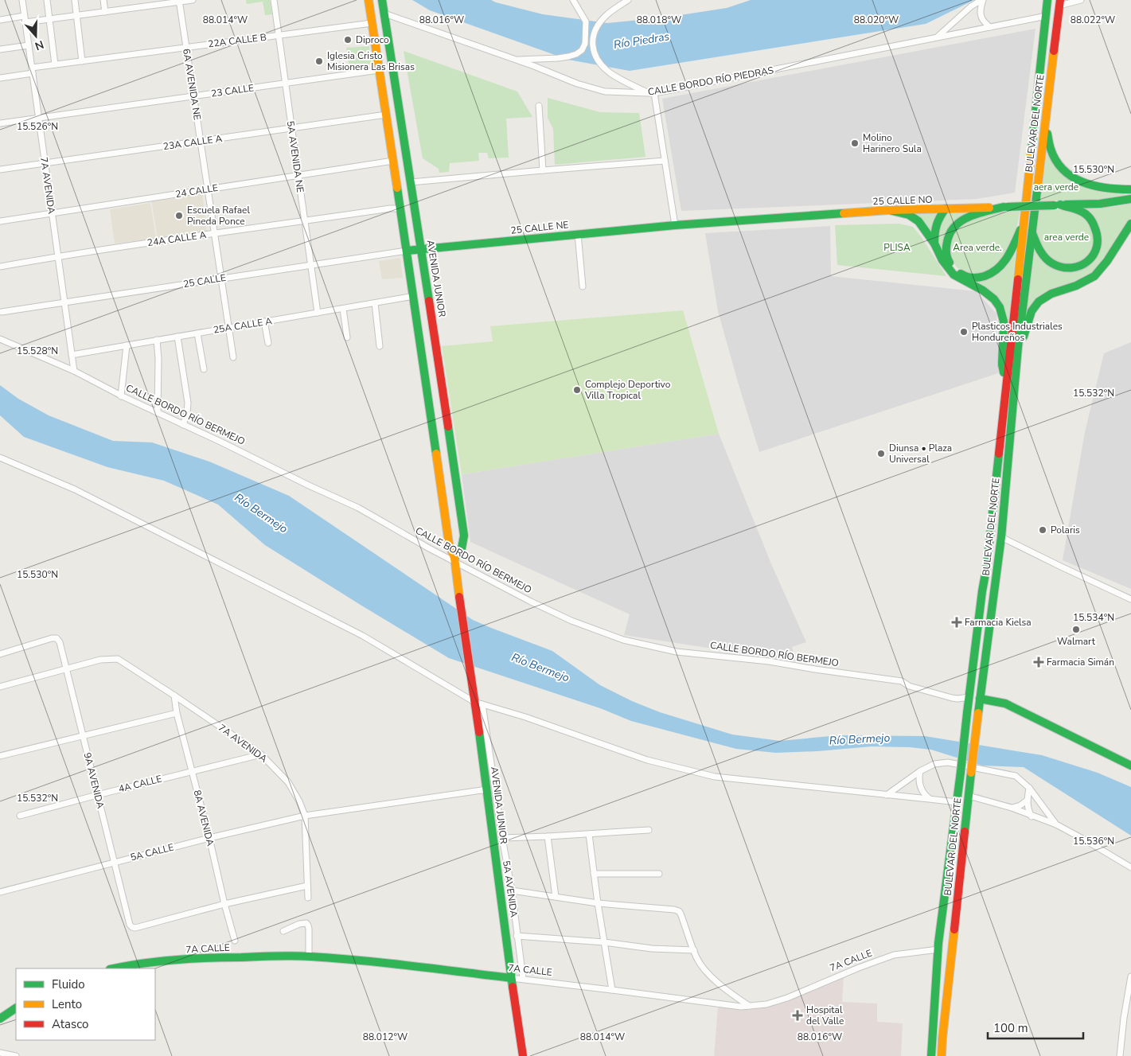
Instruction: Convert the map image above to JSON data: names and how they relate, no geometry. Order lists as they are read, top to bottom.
{
  "streets": {
    "main road": [
      "BULEVAR DEL NORTE",
      "25 CALLE NO",
      "25 CALLE NE",
      "AVENIDA JUNIOR",
      "7A CALLE"
    ],
    "street": [
      "22A CALLE B",
      "CALLE BORDO RÍO PIEDRAS",
      "6A AVENIDA NE",
      "23 CALLE",
      "23A CALLE A",
      "5A AVENIDA NE",
      "7A AVENIDA",
      "24 CALLE",
      "24A CALLE A",
      "25 CALLE",
      "25A CALLE A",
      "CALLE BORDO RÍO BERMEJO",
      "9A AVENIDA",
      "4A CALLE",
      "8A AVENIDA",
      "5A CALLE",
      "5A AVENIDA"
    ]
  },
  "crossings": [
    ["22A CALLE B", "6A AVENIDA NE"],
    ["22A CALLE B", "5A AVENIDA NE"],
    ["22A CALLE B", "7A AVENIDA"],
    ["22A CALLE B", "AVENIDA JUNIOR"],
    ["CALLE BORDO RÍO PIEDRAS", "BULEVAR DEL NORTE"],
    ["CALLE BORDO RÍO PIEDRAS", "AVENIDA JUNIOR"],
    ["6A AVENIDA NE", "23 CALLE"],
    ["6A AVENIDA NE", "23A CALLE A"],
    ["6A AVENIDA NE", "24 CALLE"],
    ["6A AVENIDA NE", "24A CALLE A"],
    ["6A AVENIDA NE", "25 CALLE"],
    ["6A AVENIDA NE", "25A CALLE A"],
    ["23 CALLE", "5A AVENIDA NE"],
    ["23 CALLE", "7A AVENIDA"],
    ["23 CALLE", "AVENIDA JUNIOR"],
    ["BULEVAR DEL NORTE", "CALLE BORDO RÍO BERMEJO"],
    ["BULEVAR DEL NORTE", "7A CALLE"],
    ["23A CALLE A", "5A AVENIDA NE"],
    ["23A CALLE A", "7A AVENIDA"],
    ["23A CALLE A", "AVENIDA JUNIOR"],
    ["5A AVENIDA NE", "24 CALLE"],
    ["5A AVENIDA NE", "24A CALLE A"],
    ["5A AVENIDA NE", "25 CALLE"],
    ["5A AVENIDA NE", "25A CALLE A"],
    ["7A AVENIDA", "24 CALLE"],
    ["7A AVENIDA", "24A CALLE A"],
    ["7A AVENIDA", "25 CALLE"],
    ["7A AVENIDA", "25A CALLE A"],
    ["7A AVENIDA", "CALLE BORDO RÍO BERMEJO"],
    ["7A AVENIDA", "9A AVENIDA"],
    ["7A AVENIDA", "4A CALLE"],
    ["7A AVENIDA", "8A AVENIDA"],
    ["7A AVENIDA", "5A CALLE"],
    ["24 CALLE", "AVENIDA JUNIOR"],
    ["25 CALLE NO", "25 CALLE NE"],
    ["25 CALLE NE", "AVENIDA JUNIOR"],
    ["25 CALLE NE", "25 CALLE"],
    ["24A CALLE A", "AVENIDA JUNIOR"],
    ["AVENIDA JUNIOR", "25 CALLE"],
    ["AVENIDA JUNIOR", "25A CALLE A"],
    ["AVENIDA JUNIOR", "CALLE BORDO RÍO BERMEJO"],
    ["AVENIDA JUNIOR", "5A CALLE"],
    ["AVENIDA JUNIOR", "5A AVENIDA"],
    ["AVENIDA JUNIOR", "7A CALLE"],
    ["9A AVENIDA", "4A CALLE"],
    ["9A AVENIDA", "8A AVENIDA"],
    ["9A AVENIDA", "5A CALLE"],
    ["4A CALLE", "8A AVENIDA"],
    ["8A AVENIDA", "5A CALLE"],
    ["5A AVENIDA", "7A CALLE"]
  ],
  "water": ["Río Piedras", "Río Bermejo"],
  "parks": [
    "aera verde",
    "area verde",
    "PLISA",
    "Area verde."
  ],
  "places": {
    "other": [
      "Diproco",
      "Iglesia Cristo Misionera Las Brisas",
      "Molino Harinero Sula",
      "Escuela Rafael Pineda Ponce",
      "Plasticos Industriales Hondureños",
      "Complejo Deportivo Villa Tropical",
      "Diunsa • Plaza Universal",
      "Polaris",
      "Walmart"
    ],
    "health": ["Farmacia Kielsa", "Farmacia Simán", "Hospital del Valle"]
  },
  "legend": ["Fluido", "Lento", "Atasco"],
  "scale_bar": "100 m",
  "north": "bottom",
  "coordinates": [
    "88.016°W",
    "88.018°W",
    "88.020°W",
    "88.014°W",
    "88.022°W",
    "15.526°N",
    "15.530°N",
    "15.528°N",
    "15.532°N",
    "15.534°N",
    "15.536°N",
    "88.012°W"
  ]
}
